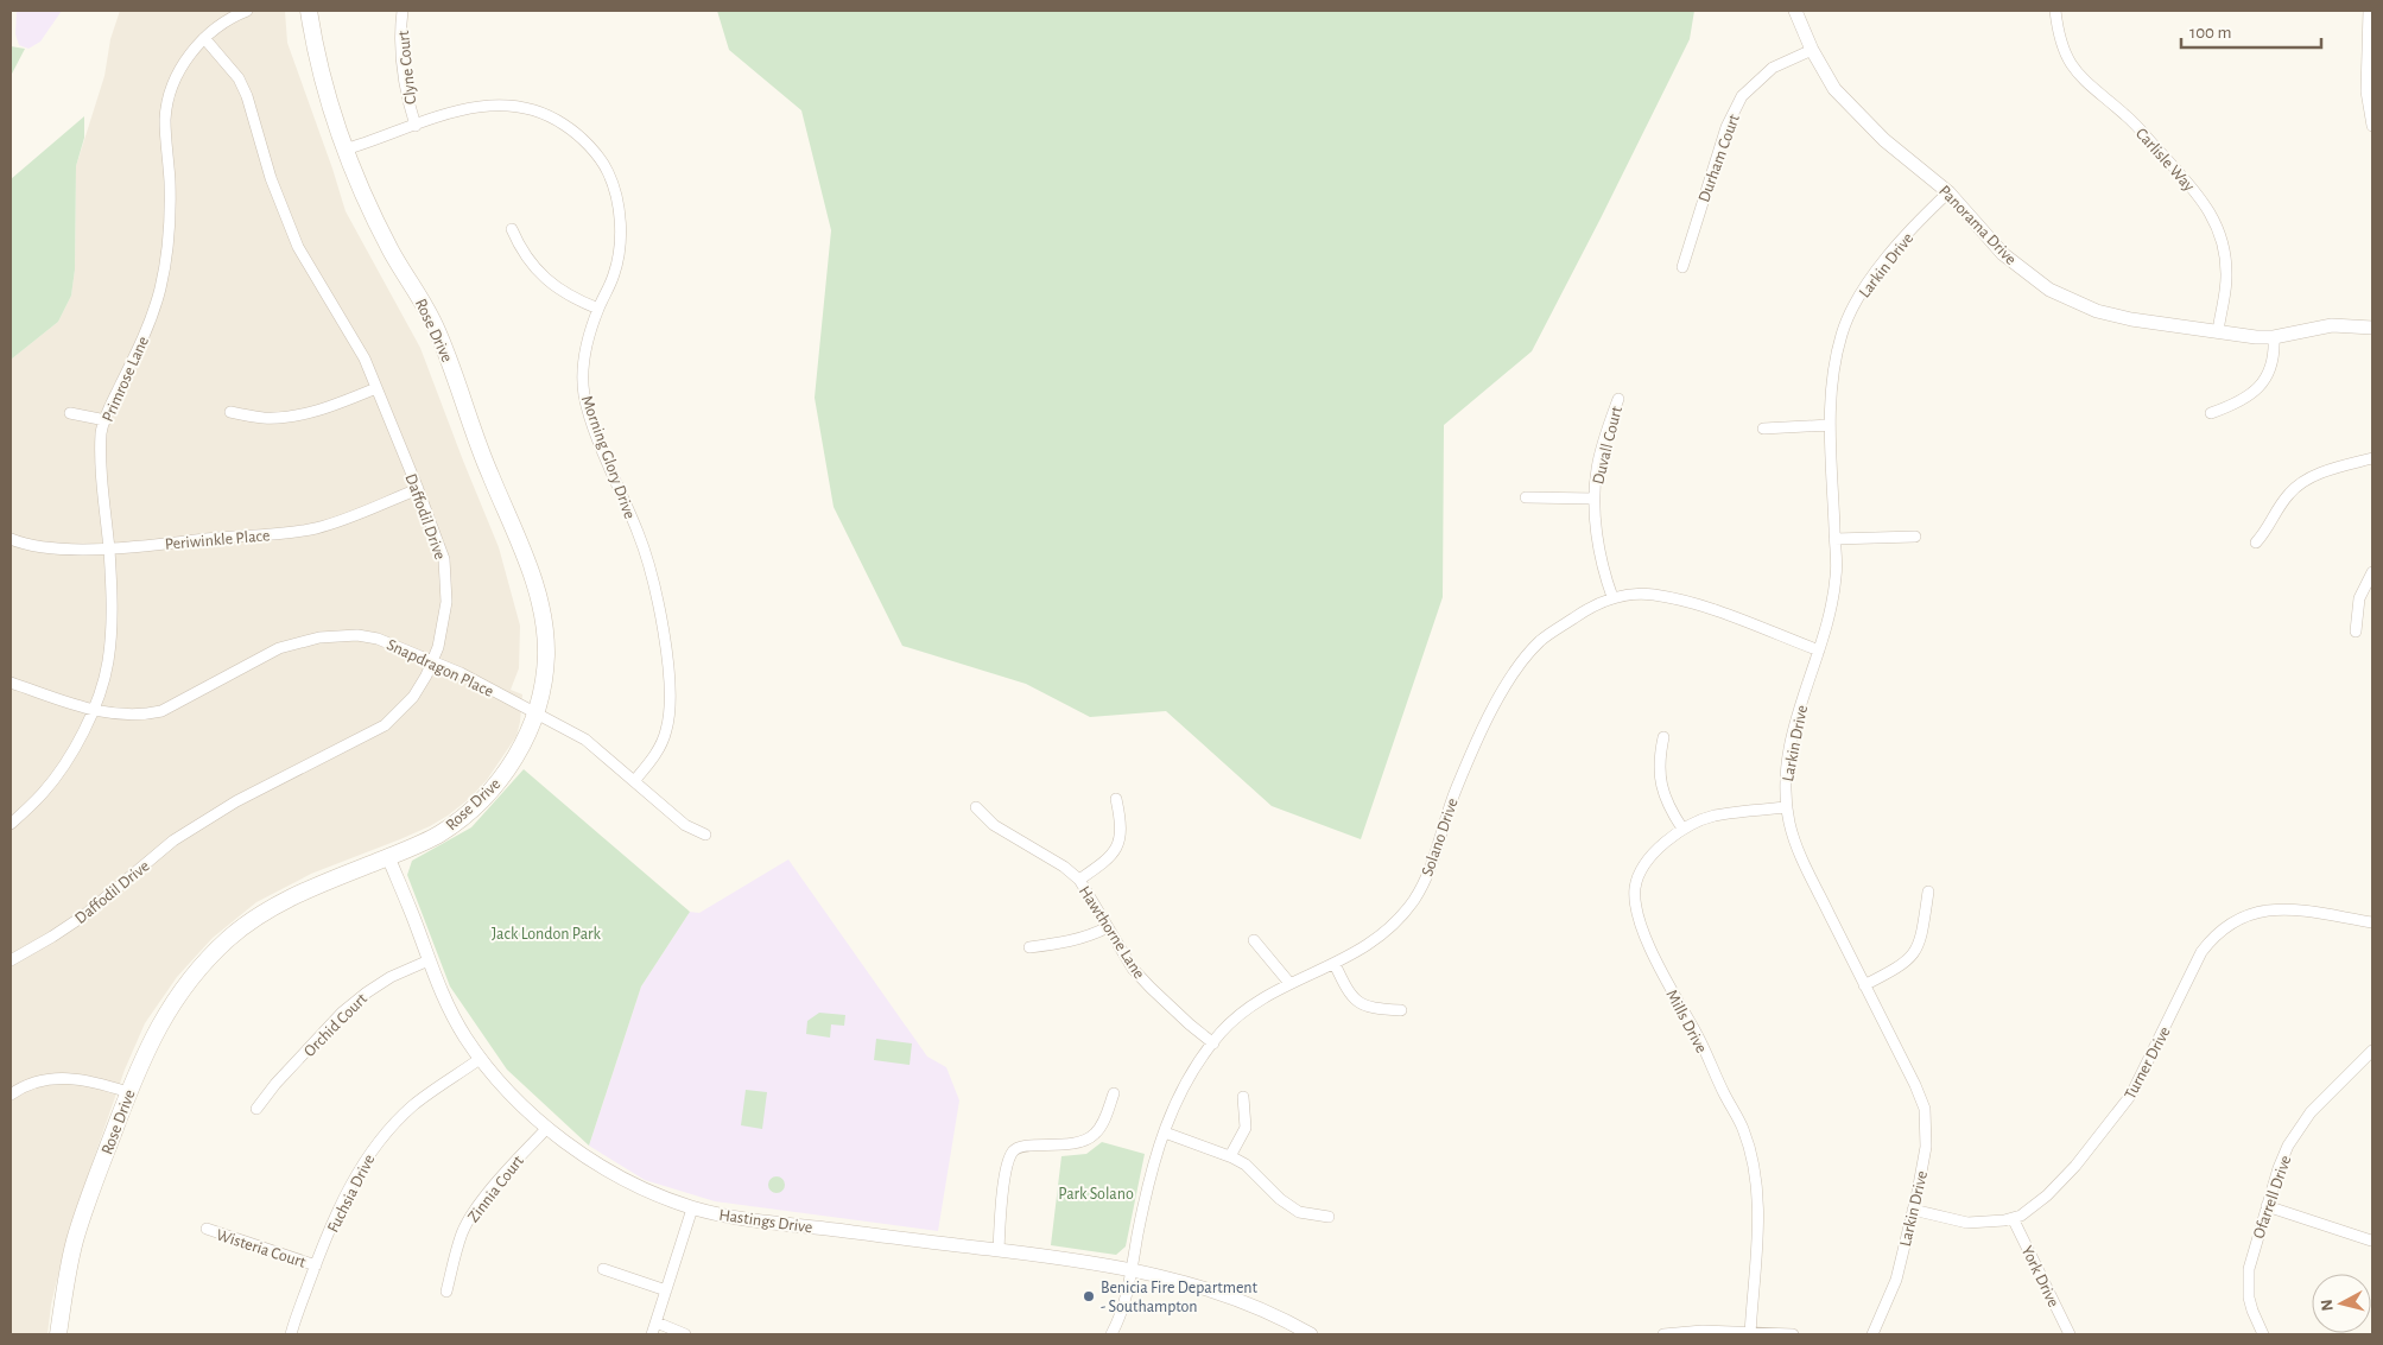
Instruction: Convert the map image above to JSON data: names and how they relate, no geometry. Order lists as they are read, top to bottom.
{
  "streets": {
    "main road": ["Rose Drive"],
    "street": [
      "Clyne Court",
      "Durham Court",
      "Carlisle Way",
      "Panorama Drive",
      "Larkin Drive",
      "Primrose Lane",
      "Duvall Court",
      "Morning Glory Drive",
      "Daffodil Drive",
      "Periwinkle Place",
      "Snapdragon Place",
      "Solano Drive",
      "Hawthorne Lane",
      "Mills Drive",
      "Orchid Court",
      "Turner Drive",
      "Zinnia Court",
      "Fuchsia Drive",
      "Ofarrell Drive",
      "Hastings Drive",
      "Wisteria Court",
      "York Drive"
    ]
  },
  "crossings": [
    ["Clyne Court", "Morning Glory Drive"],
    ["Durham Court", "Panorama Drive"],
    ["Carlisle Way", "Panorama Drive"],
    ["Panorama Drive", "Larkin Drive"],
    ["Larkin Drive", "Solano Drive"],
    ["Larkin Drive", "Mills Drive"],
    ["Larkin Drive", "Turner Drive"],
    ["Rose Drive", "Morning Glory Drive"],
    ["Rose Drive", "Snapdragon Place"],
    ["Rose Drive", "Hastings Drive"],
    ["Primrose Lane", "Daffodil Drive"],
    ["Primrose Lane", "Periwinkle Place"],
    ["Primrose Lane", "Snapdragon Place"],
    ["Duvall Court", "Solano Drive"],
    ["Morning Glory Drive", "Snapdragon Place"],
    ["Daffodil Drive", "Periwinkle Place"],
    ["Daffodil Drive", "Snapdragon Place"],
    ["Solano Drive", "Hawthorne Lane"],
    ["Solano Drive", "Hastings Drive"],
    ["Orchid Court", "Hastings Drive"],
    ["Turner Drive", "York Drive"],
    ["Zinnia Court", "Hastings Drive"],
    ["Fuchsia Drive", "Hastings Drive"],
    ["Fuchsia Drive", "Wisteria Court"]
  ],
  "parks": ["Jack London Park", "Park Solano"],
  "places": ["Benicia Fire Department - Southampton"],
  "scale_bar": "100 m",
  "north": "left"
}
